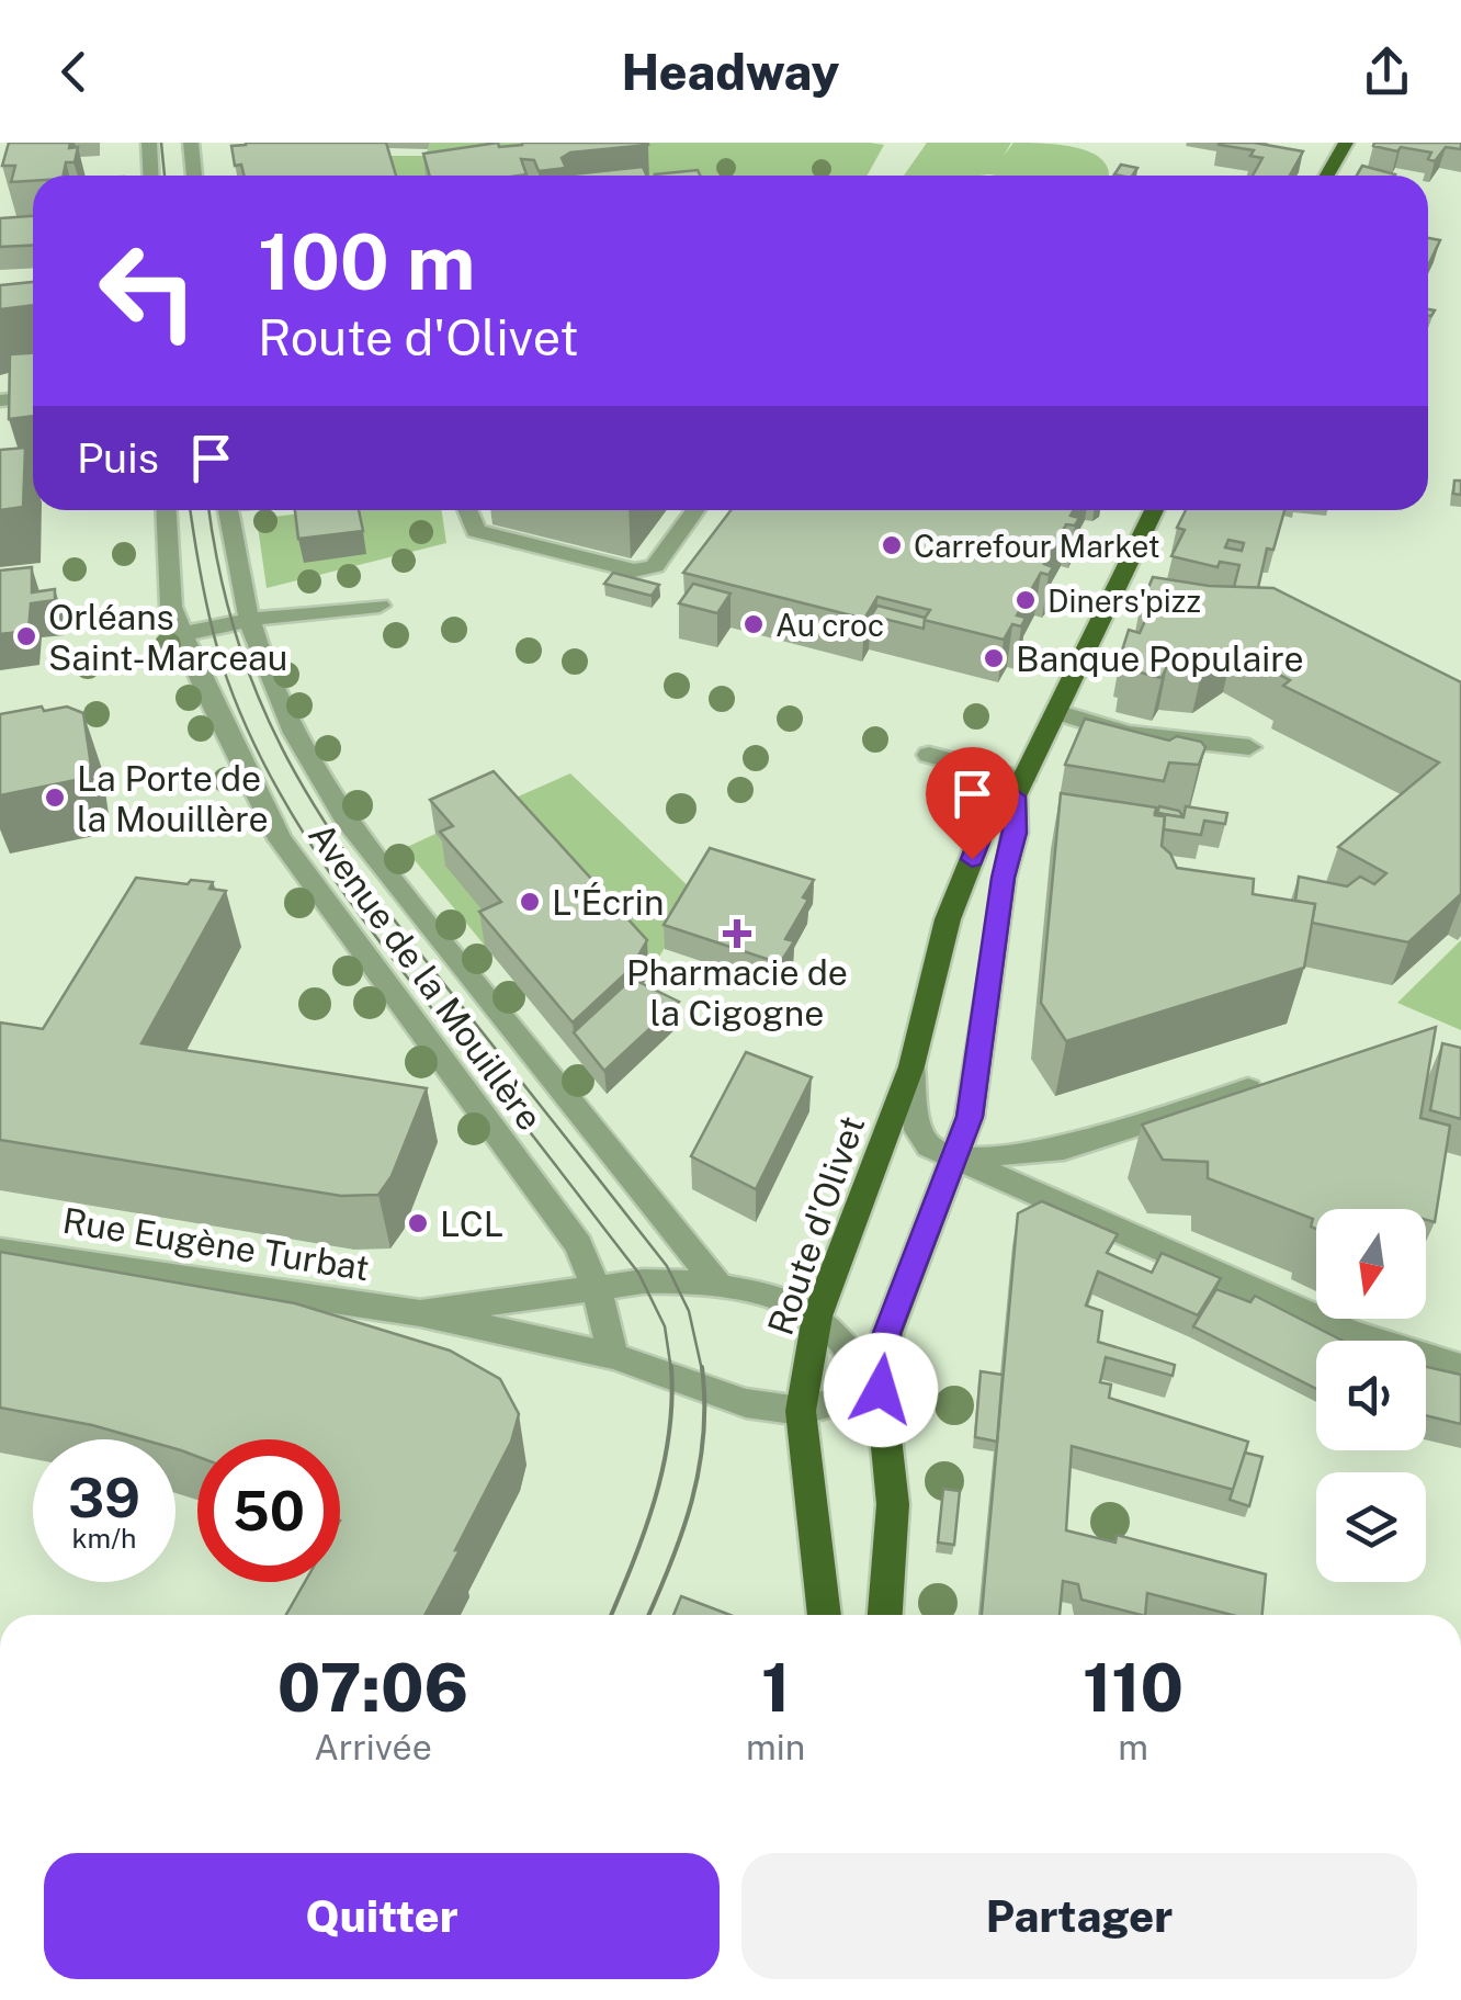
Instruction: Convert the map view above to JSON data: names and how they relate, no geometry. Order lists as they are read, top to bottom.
{
  "streets": {
    "main road": ["Route d'Olivet"],
    "street": ["Avenue de la Mouillère", "Rue Eugène Turbat"]
  },
  "crossings": [
    ["Avenue de la Mouillère", "Rue Eugène Turbat"],
    ["Route d'Olivet", "Rue Eugène Turbat"]
  ],
  "places": {
    "other": [
      "Carrefour Market",
      "Diners'pizz",
      "Au croc",
      "Orléans Saint-Marceau",
      "Banque Populaire",
      "La Porte de la Mouillère",
      "L'Écrin",
      "LCL"
    ],
    "health": ["Pharmacie de la Cigogne"]
  },
  "north": "bottom",
  "page": {
    "header": "Headway",
    "turn": ["100 m", "Route d'Olivet"],
    "then": "Puis",
    "speed": "39 km/h",
    "limit": "50",
    "eta": [
      "07:06",
      "Arrivée",
      "1",
      "min",
      "110",
      "m"
    ],
    "buttons": ["Quitter", "Partager"]
  }
}
